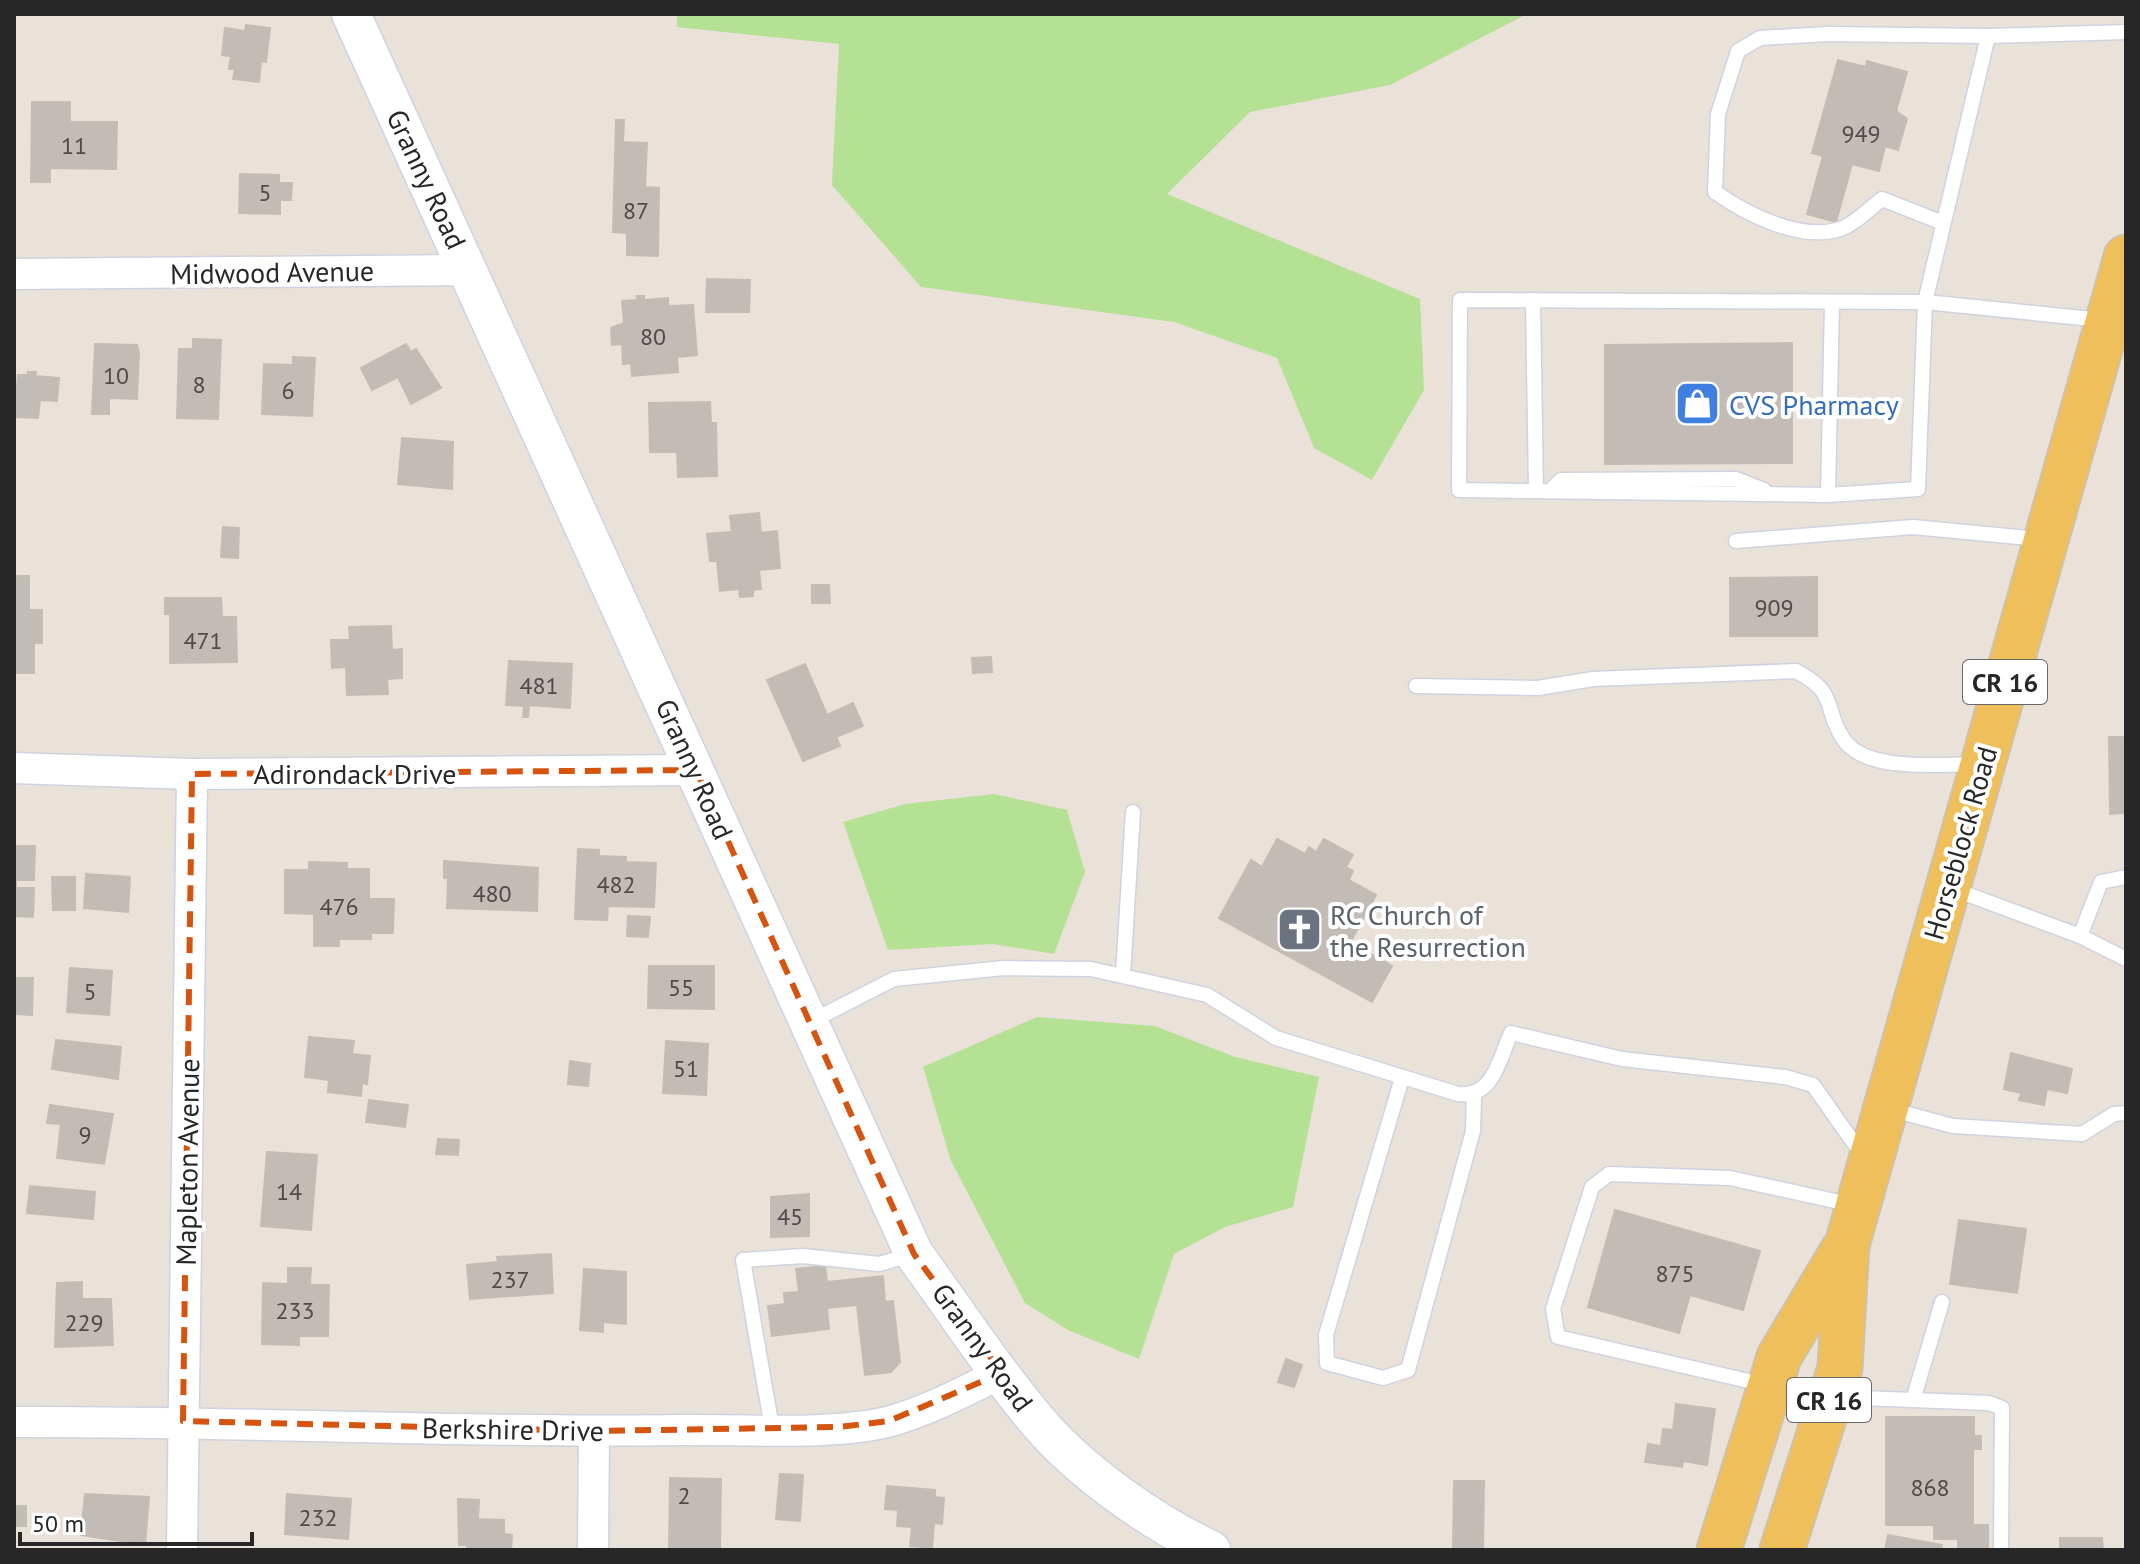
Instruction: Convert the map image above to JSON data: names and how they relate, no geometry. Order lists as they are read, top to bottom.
{
  "streets": {
    "main road": ["CR 16", "Horseblock Road"],
    "street": [
      "Granny Road",
      "Midwood Avenue",
      "Adirondack Drive",
      "Mapleton Avenue",
      "Berkshire Drive"
    ]
  },
  "crossings": [
    ["Granny Road", "Midwood Avenue"],
    ["Granny Road", "Adirondack Drive"],
    ["Granny Road", "Berkshire Drive"],
    ["Adirondack Drive", "Mapleton Avenue"],
    ["Mapleton Avenue", "Berkshire Drive"]
  ],
  "places": {
    "shop": ["CVS Pharmacy"],
    "church": ["RC Church of the Resurrection"]
  },
  "house_numbers": [
    "949",
    "11",
    "5",
    "87",
    "80",
    "10",
    "8",
    "6",
    "909",
    "471",
    "481",
    "482",
    "480",
    "476",
    "55",
    "5",
    "51",
    "9",
    "14",
    "45",
    "875",
    "237",
    "233",
    "229",
    "868",
    "2",
    "232"
  ],
  "scale_bar": "50 m"
}
